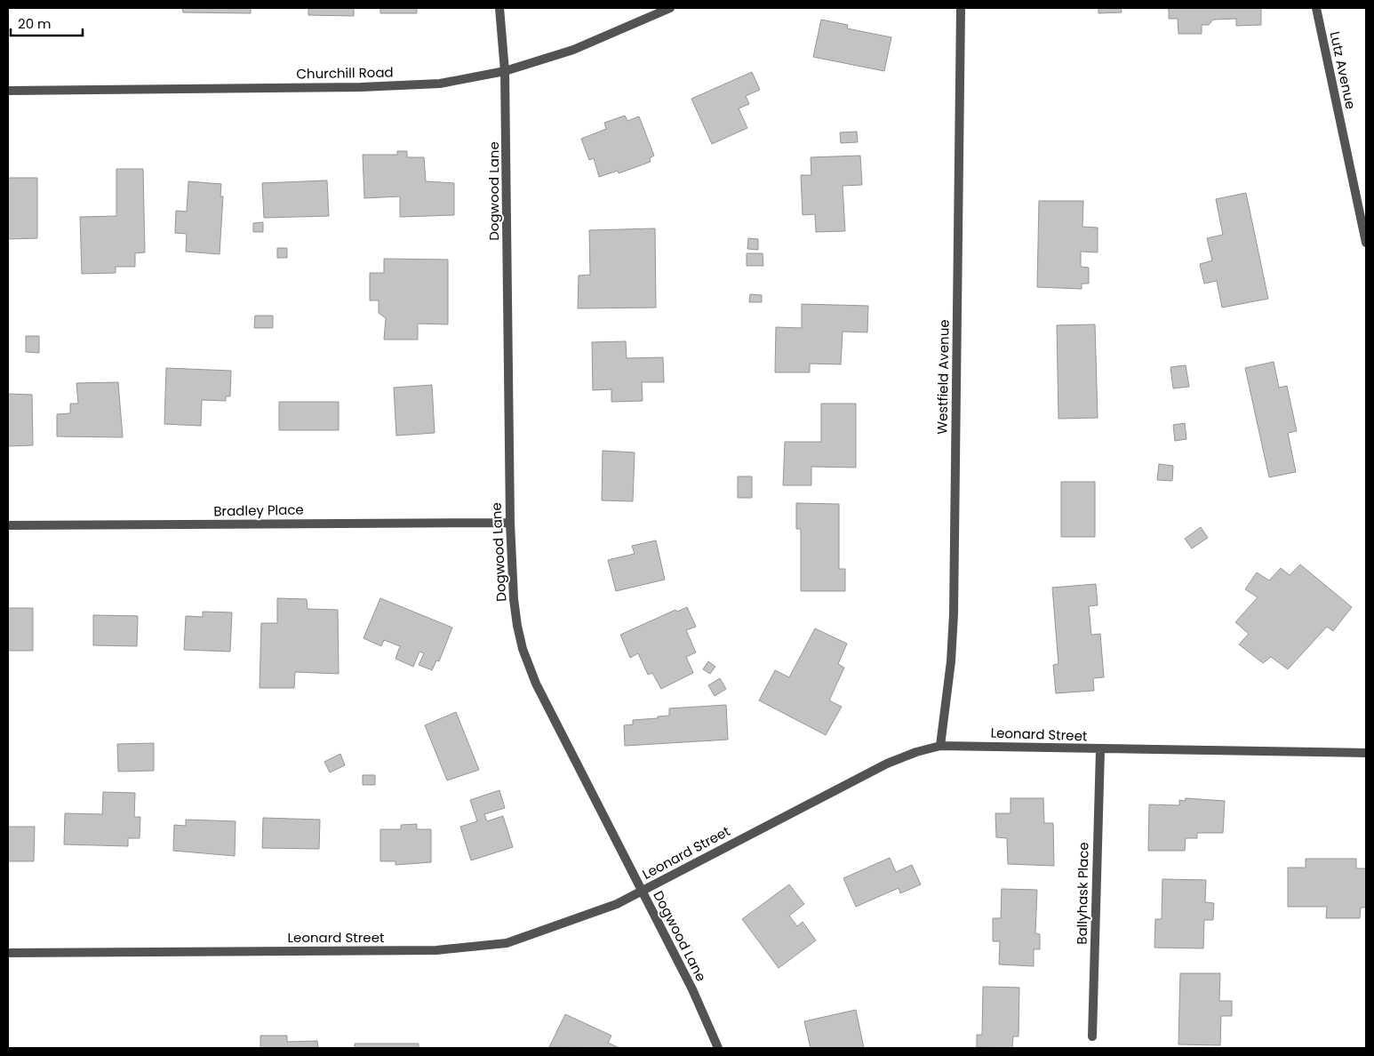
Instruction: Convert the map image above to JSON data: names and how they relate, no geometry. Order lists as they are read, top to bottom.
{
  "streets": {
    "street": [
      "Lutz Avenue",
      "Churchill Road",
      "Dogwood Lane",
      "Westfield Avenue",
      "Bradley Place",
      "Leonard Street",
      "Ballyhask Place"
    ]
  },
  "crossings": [
    ["Churchill Road", "Dogwood Lane"],
    ["Dogwood Lane", "Bradley Place"],
    ["Dogwood Lane", "Leonard Street"],
    ["Westfield Avenue", "Leonard Street"],
    ["Leonard Street", "Ballyhask Place"]
  ],
  "scale_bar": "20 m"
}
